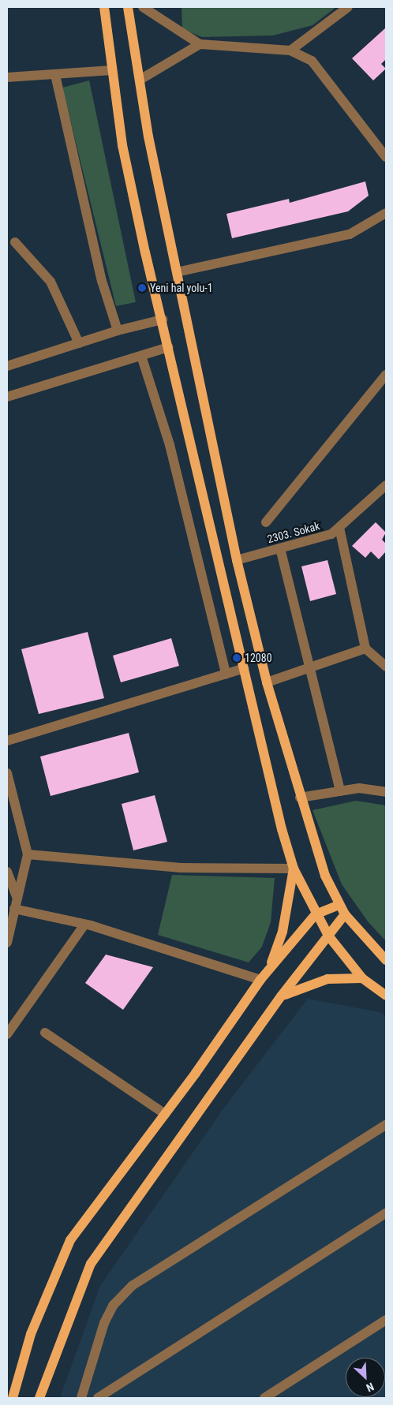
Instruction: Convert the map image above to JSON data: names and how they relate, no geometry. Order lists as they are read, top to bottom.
{
  "streets": {
    "street": ["2303. Sokak"]
  },
  "places": ["Yeni hal yolu-1", "12080"],
  "north": "bottom right"
}
